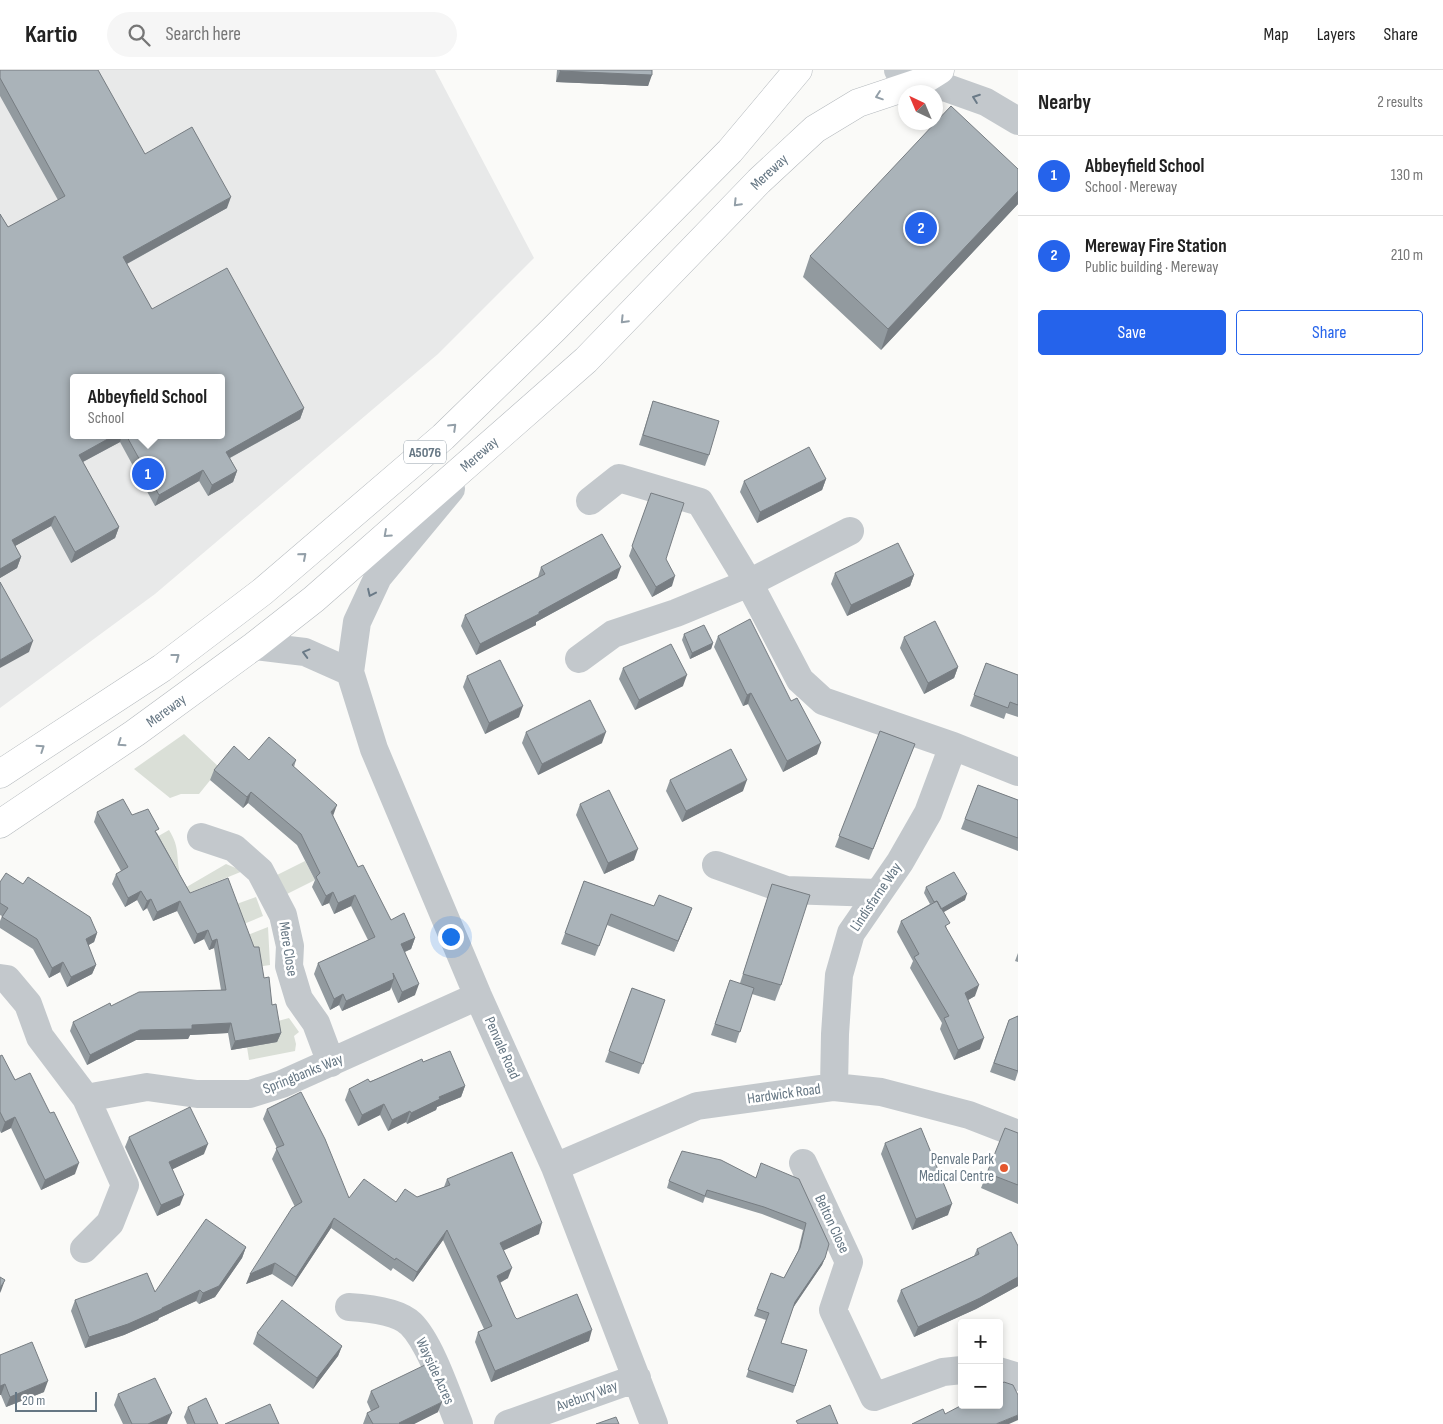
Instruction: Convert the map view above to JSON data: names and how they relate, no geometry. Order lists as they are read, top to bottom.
{
  "streets": {
    "highway": ["Mereway", "A5076"],
    "street": [
      "Lindisfarne Way",
      "Mere Close",
      "Penvale Road",
      "Springbanks Way",
      "Hardwick Road",
      "Belton Close",
      "Wayside Acres",
      "Avebury Way"
    ]
  },
  "crossings": [
    ["Lindisfarne Way", "Hardwick Road"],
    ["Mere Close", "Springbanks Way"],
    ["Penvale Road", "Springbanks Way"],
    ["Penvale Road", "Hardwick Road"],
    ["Penvale Road", "Avebury Way"]
  ],
  "places": ["Penvale Park Medical Centre"],
  "scale_bar": "20 m",
  "north": "top left",
  "page": {
    "header": "Kartio",
    "search": "Search here",
    "nav": ["Map", "Layers", "Share"],
    "heading": ["Nearby", "2 results"],
    "list": [
      {
        "mark": "1",
        "name": "Abbeyfield School",
        "note": "School · Mereway",
        "value": "130 m"
      },
      {
        "mark": "2",
        "name": "Mereway Fire Station",
        "note": "Public building · Mereway",
        "value": "210 m"
      }
    ],
    "pins": ["2", "1"],
    "buttons": ["Save", "Share"],
    "popup": ["Abbeyfield School", "School"],
    "map_buttons": ["+", "−"],
    "scale": "20 m"
  }
}
